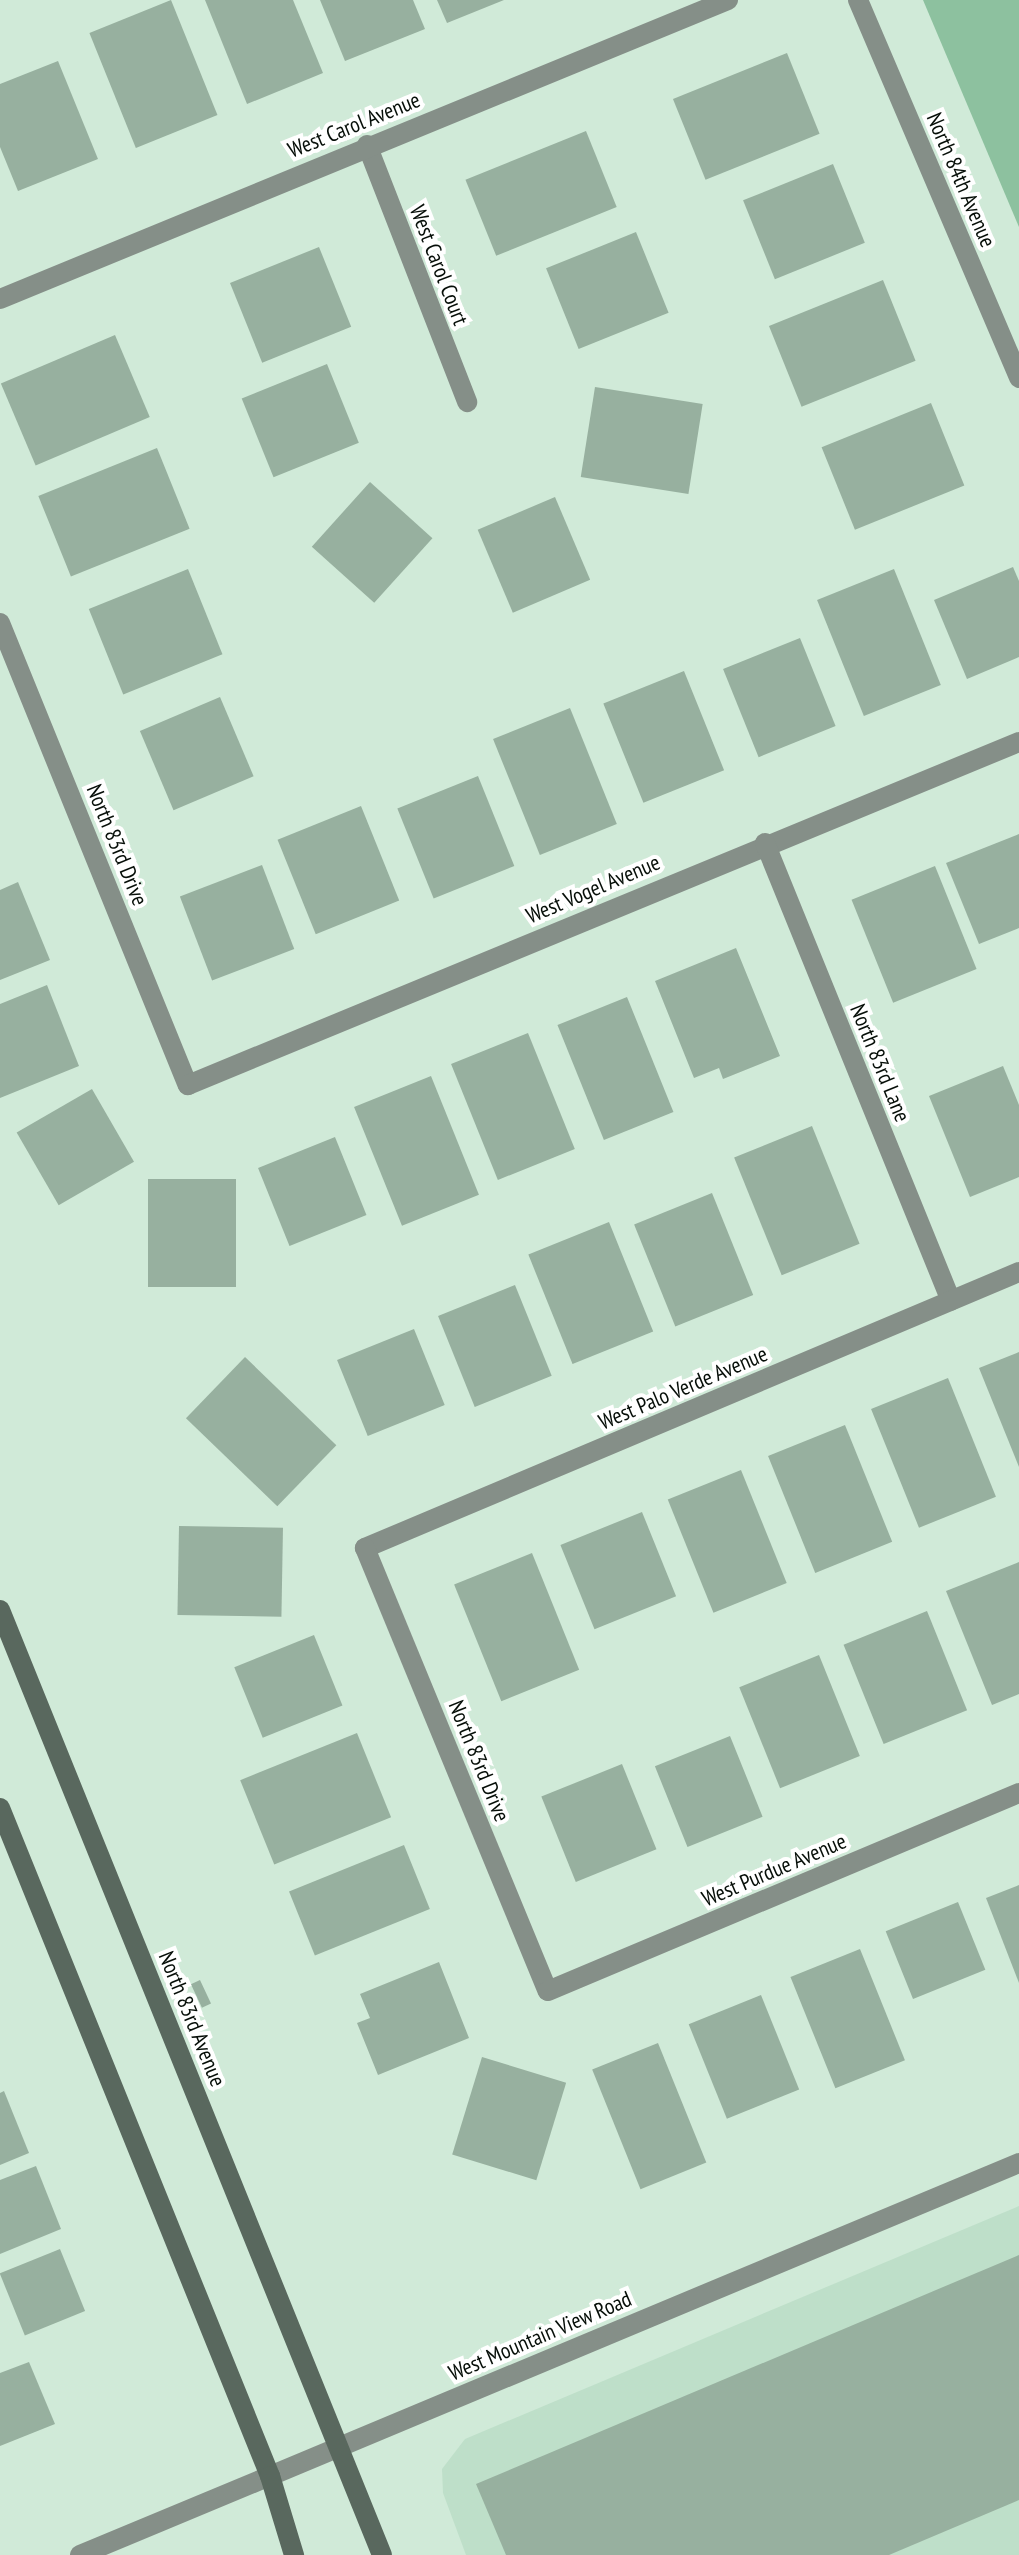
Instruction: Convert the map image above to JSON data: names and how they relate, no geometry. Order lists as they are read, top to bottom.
{
  "streets": {
    "main road": ["North 83rd Avenue"],
    "street": [
      "West Carol Avenue",
      "North 84th Avenue",
      "West Carol Court",
      "North 83rd Drive",
      "West Vogel Avenue",
      "North 83rd Lane",
      "West Palo Verde Avenue",
      "West Purdue Avenue",
      "West Mountain View Road"
    ]
  },
  "crossings": [
    ["West Carol Avenue", "West Carol Court"],
    ["North 83rd Drive", "West Vogel Avenue"],
    ["North 83rd Drive", "West Palo Verde Avenue"],
    ["North 83rd Drive", "West Purdue Avenue"],
    ["West Vogel Avenue", "North 83rd Lane"],
    ["North 83rd Lane", "West Palo Verde Avenue"],
    ["North 83rd Avenue", "West Mountain View Road"]
  ]
}
